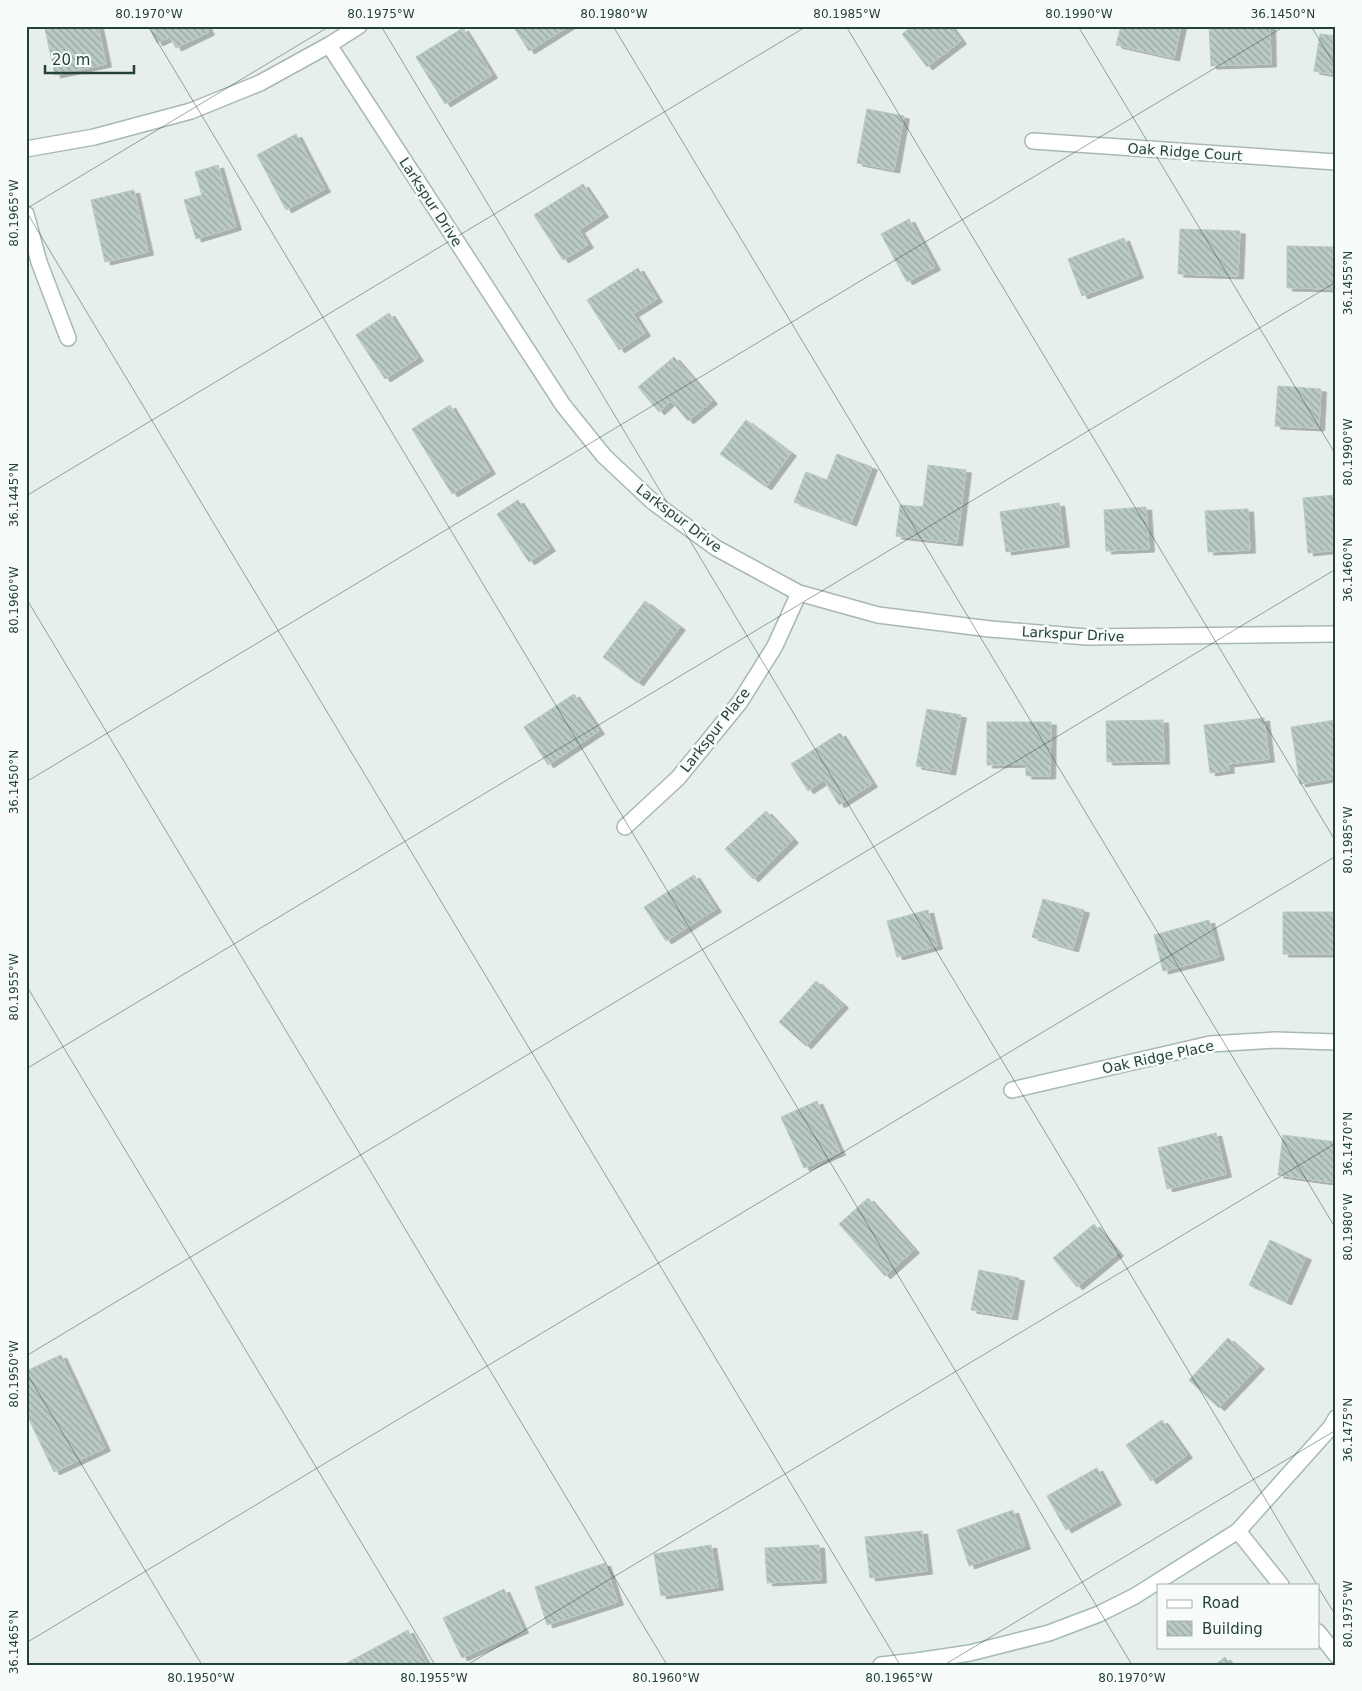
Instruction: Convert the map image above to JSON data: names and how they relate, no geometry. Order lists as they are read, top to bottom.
{
  "streets": {
    "street": [
      "Oak Ridge Court",
      "Larkspur Drive",
      "Larkspur Place",
      "Oak Ridge Place"
    ]
  },
  "crossings": [
    ["Larkspur Drive", "Larkspur Place"]
  ],
  "legend": ["Road", "Building"],
  "scale_bar": "20 m",
  "coordinates": [
    "80.1970°W",
    "80.1975°W",
    "80.1980°W",
    "80.1985°W",
    "80.1990°W",
    "36.1450°N",
    "80.1965°W",
    "36.1455°N",
    "36.1445°N",
    "36.1460°N",
    "80.1960°W",
    "80.1955°W",
    "36.1470°N",
    "80.1950°W",
    "36.1475°N",
    "36.1465°N"
  ]
}
